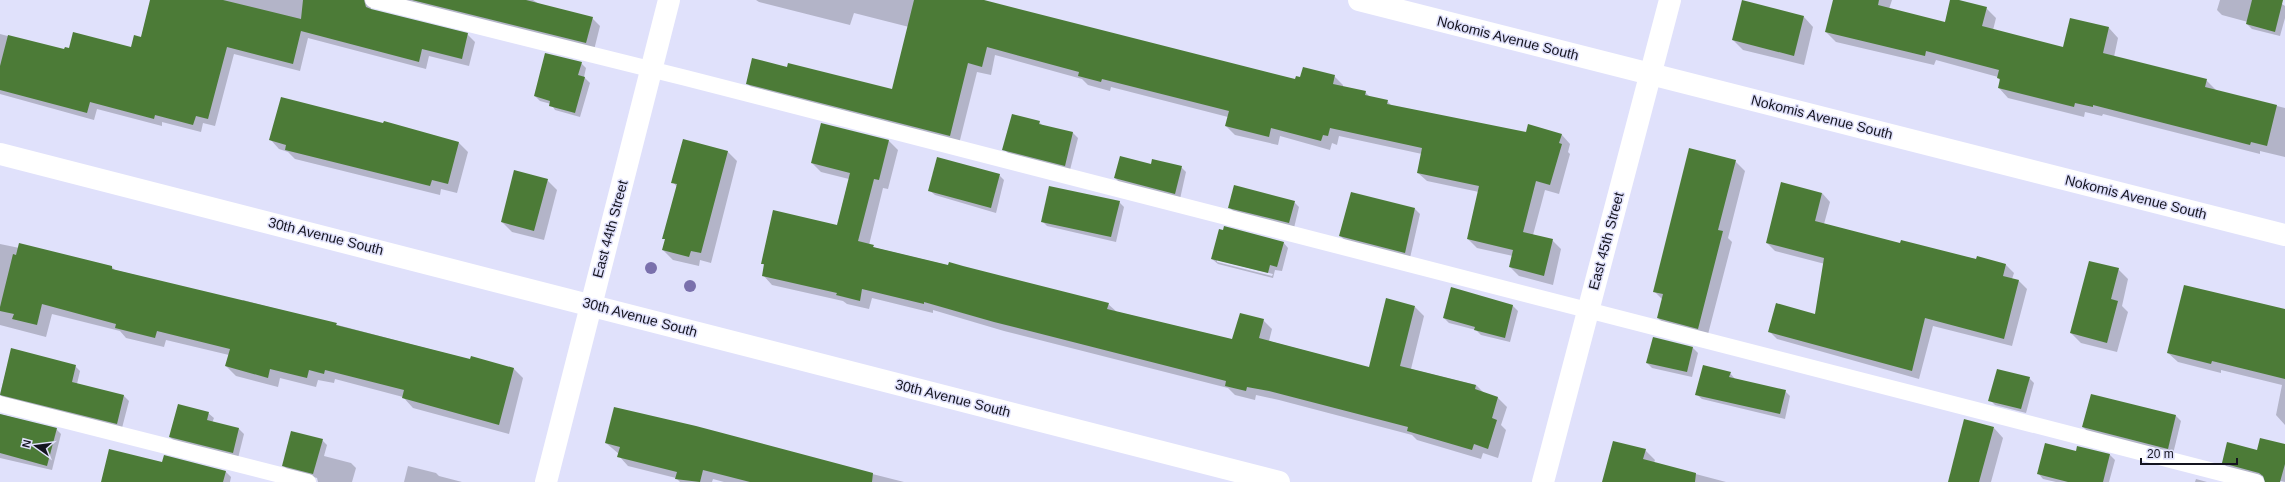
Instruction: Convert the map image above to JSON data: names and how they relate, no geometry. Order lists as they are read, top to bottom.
{
  "streets": {
    "street": [
      "Nokomis Avenue South",
      "East 44th Street",
      "30th Avenue South",
      "East 45th Street"
    ]
  },
  "crossings": [
    ["Nokomis Avenue South", "East 45th Street"],
    ["East 44th Street", "30th Avenue South"]
  ],
  "scale_bar": "20 m",
  "north": "left"
}
